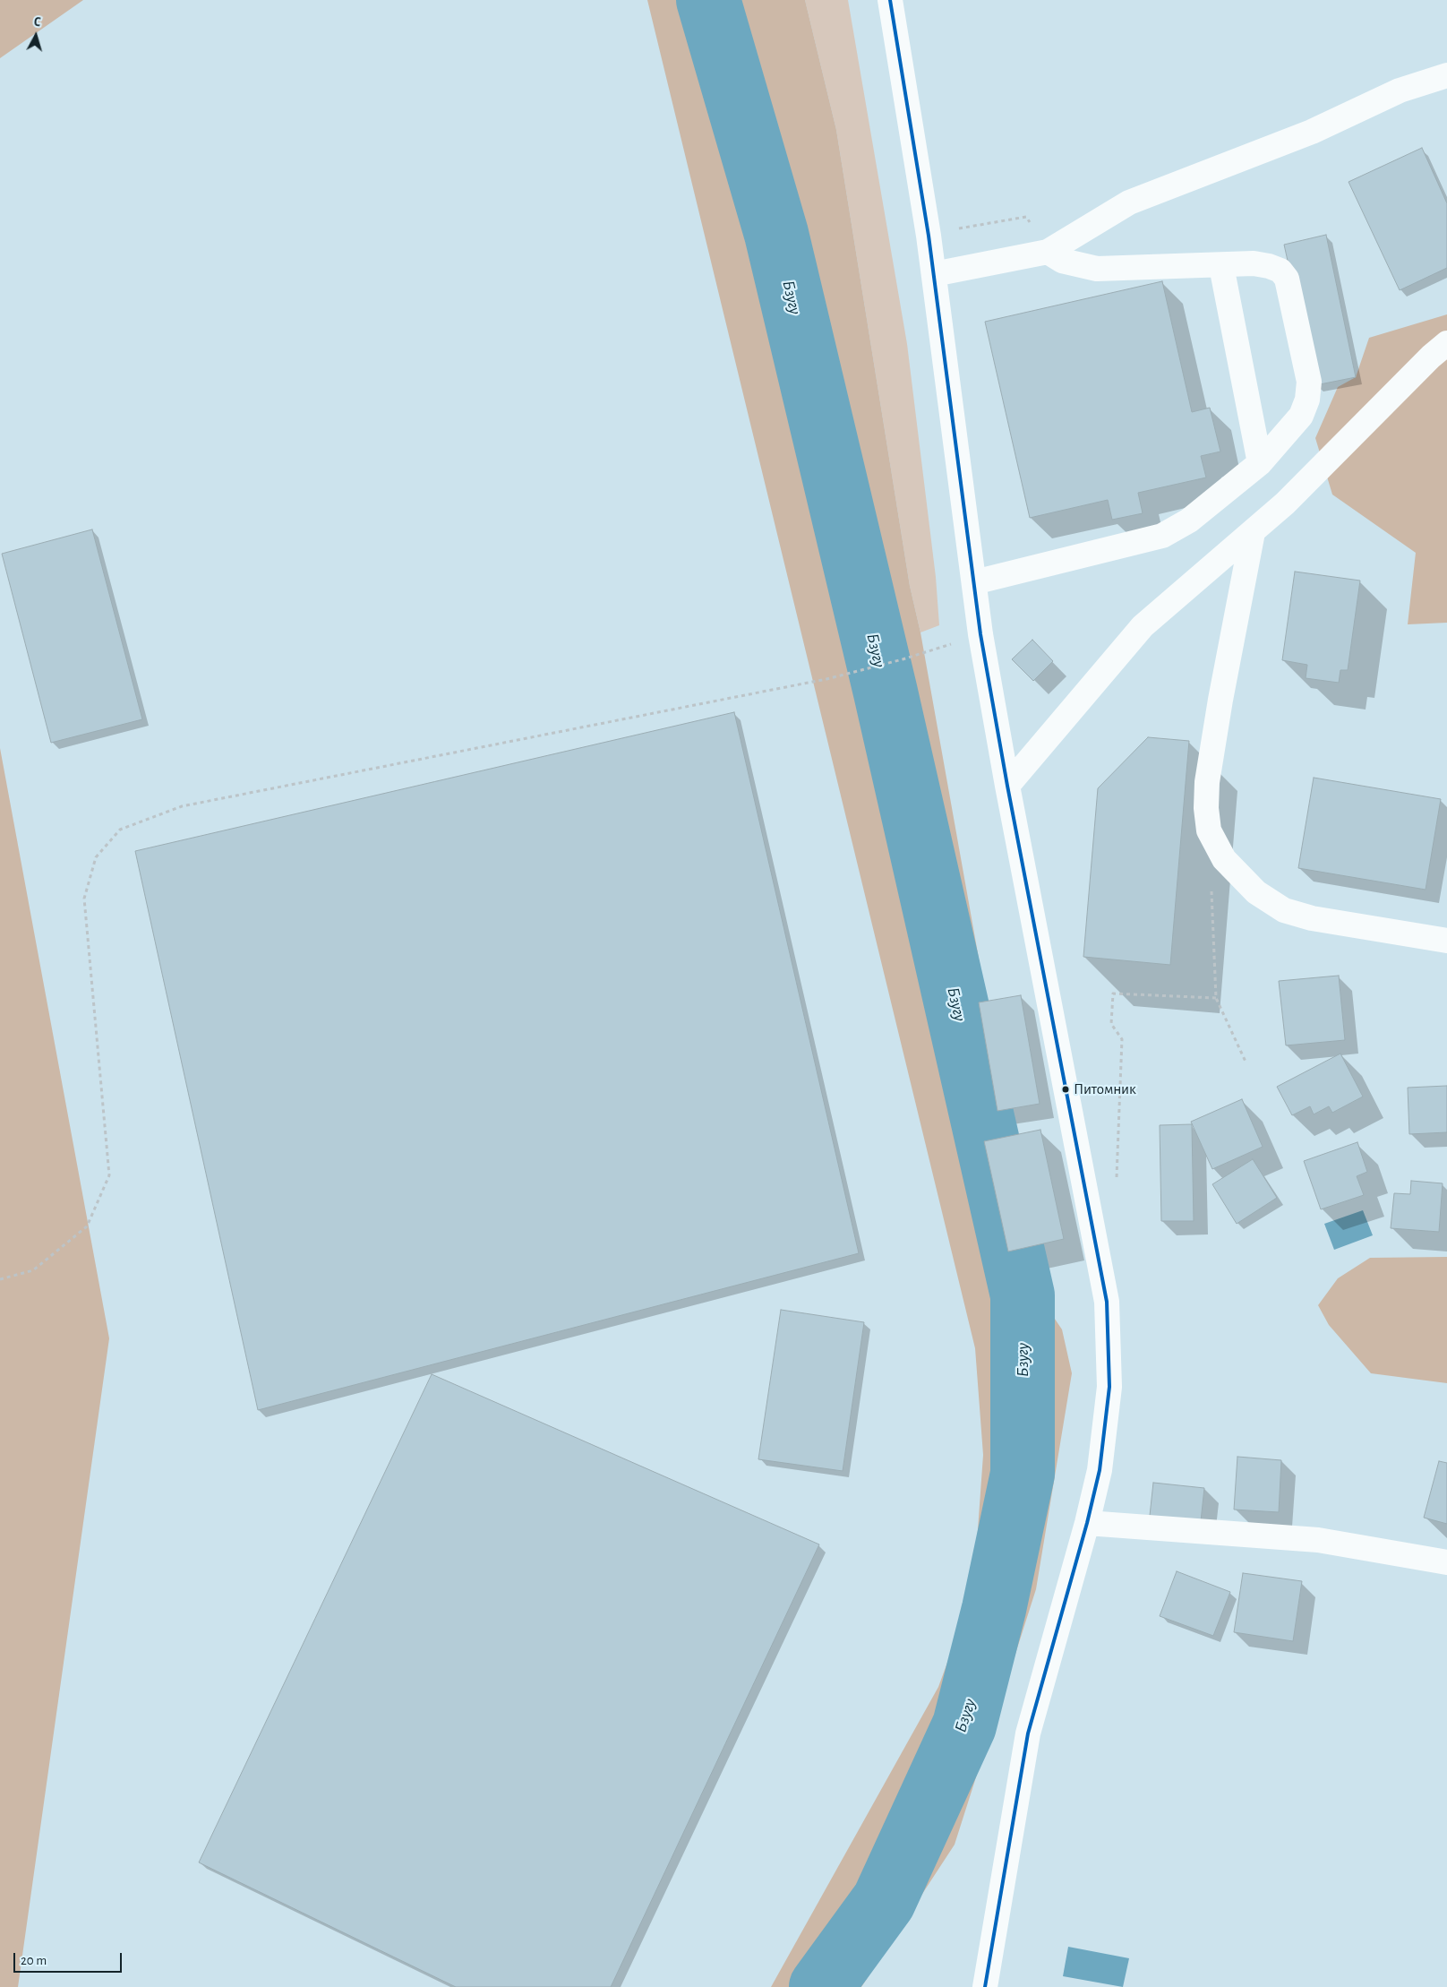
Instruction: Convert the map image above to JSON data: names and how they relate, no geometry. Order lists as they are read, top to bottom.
{
  "water": ["Бзугу"],
  "places": ["Питомник"],
  "scale_bar": "20 m",
  "north": "top"
}
